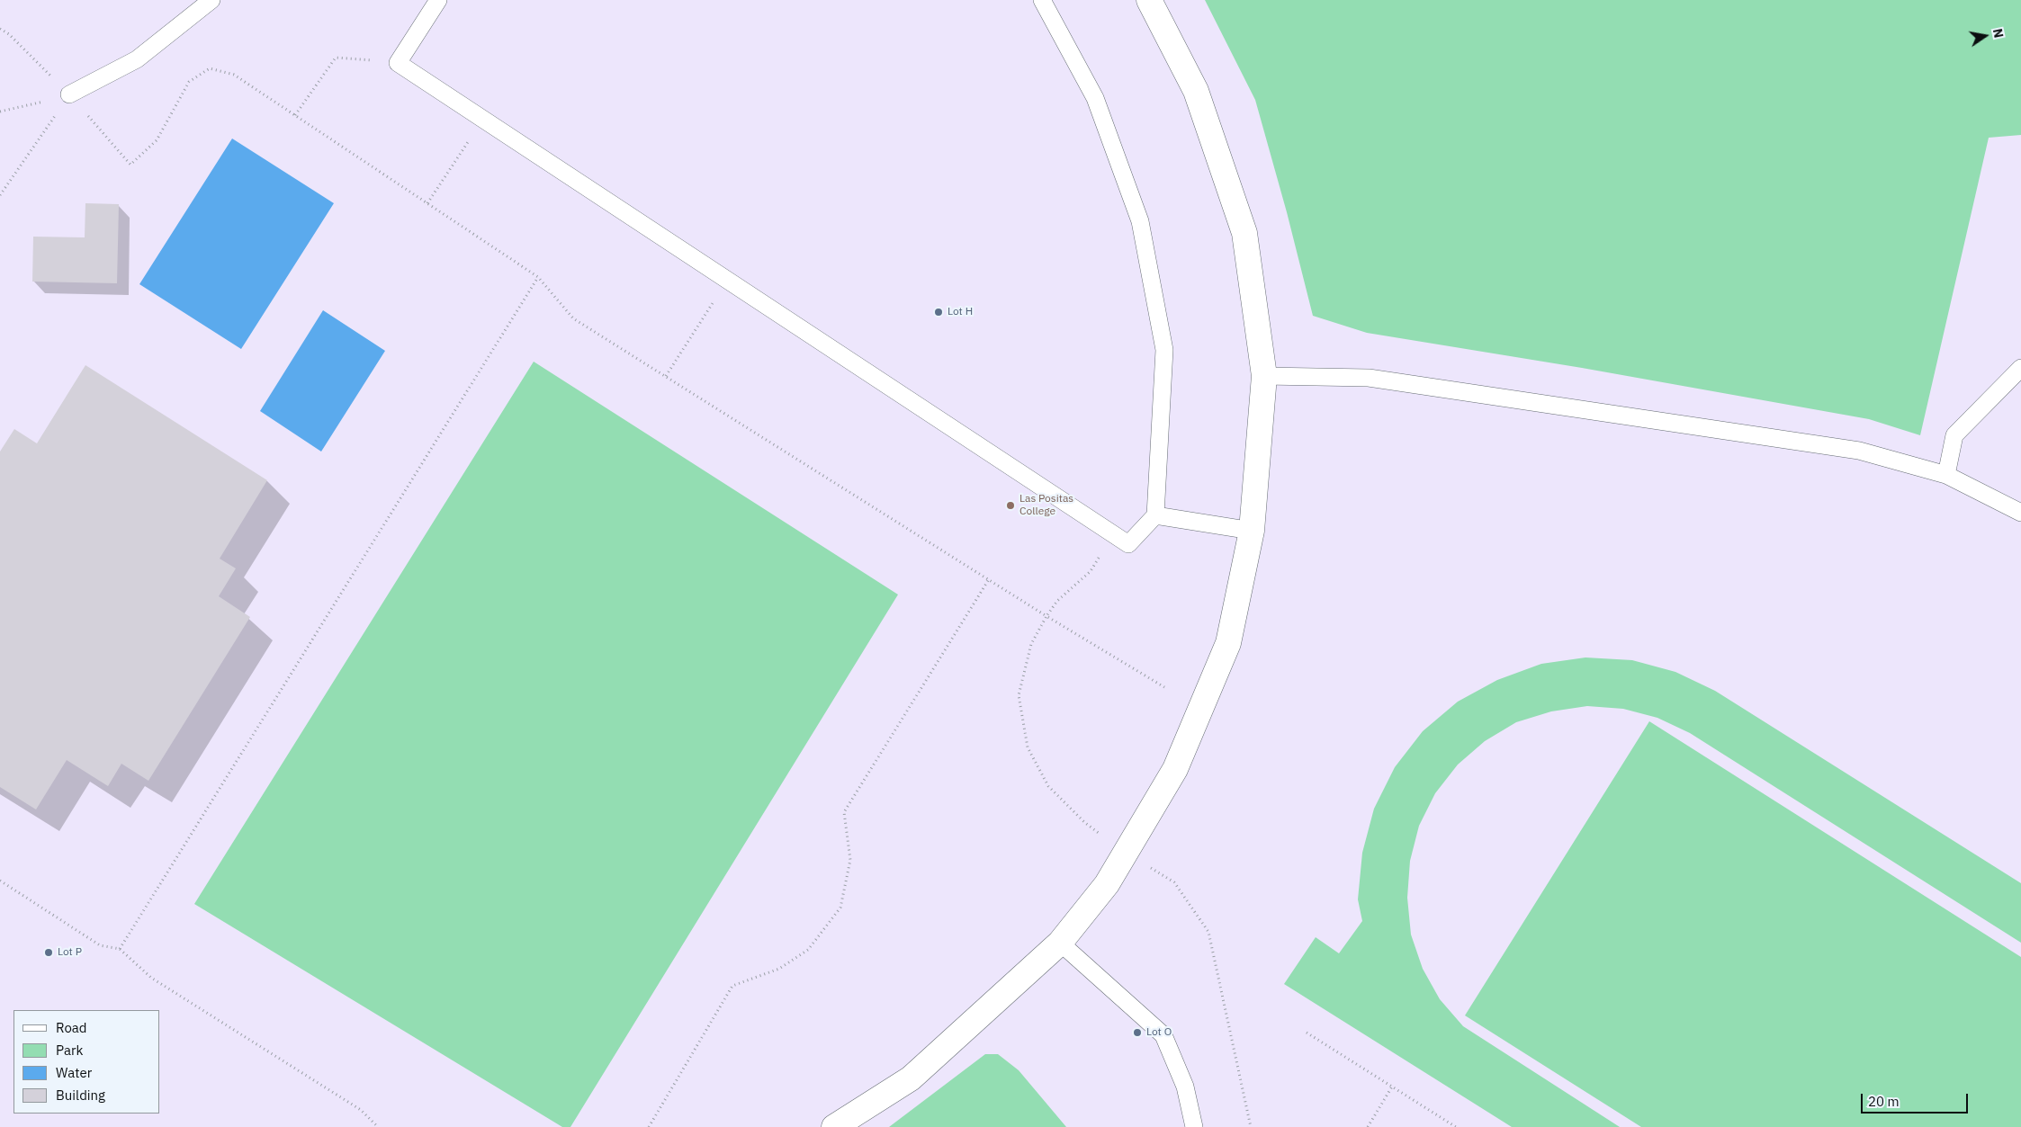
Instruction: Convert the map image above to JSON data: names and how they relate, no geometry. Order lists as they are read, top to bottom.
{
  "places": [
    "Lot H",
    "Las Positas College",
    "Lot P",
    "Lot O"
  ],
  "legend": [
    "Road",
    "Park",
    "Water",
    "Building"
  ],
  "scale_bar": "20 m",
  "north": "right"
}
